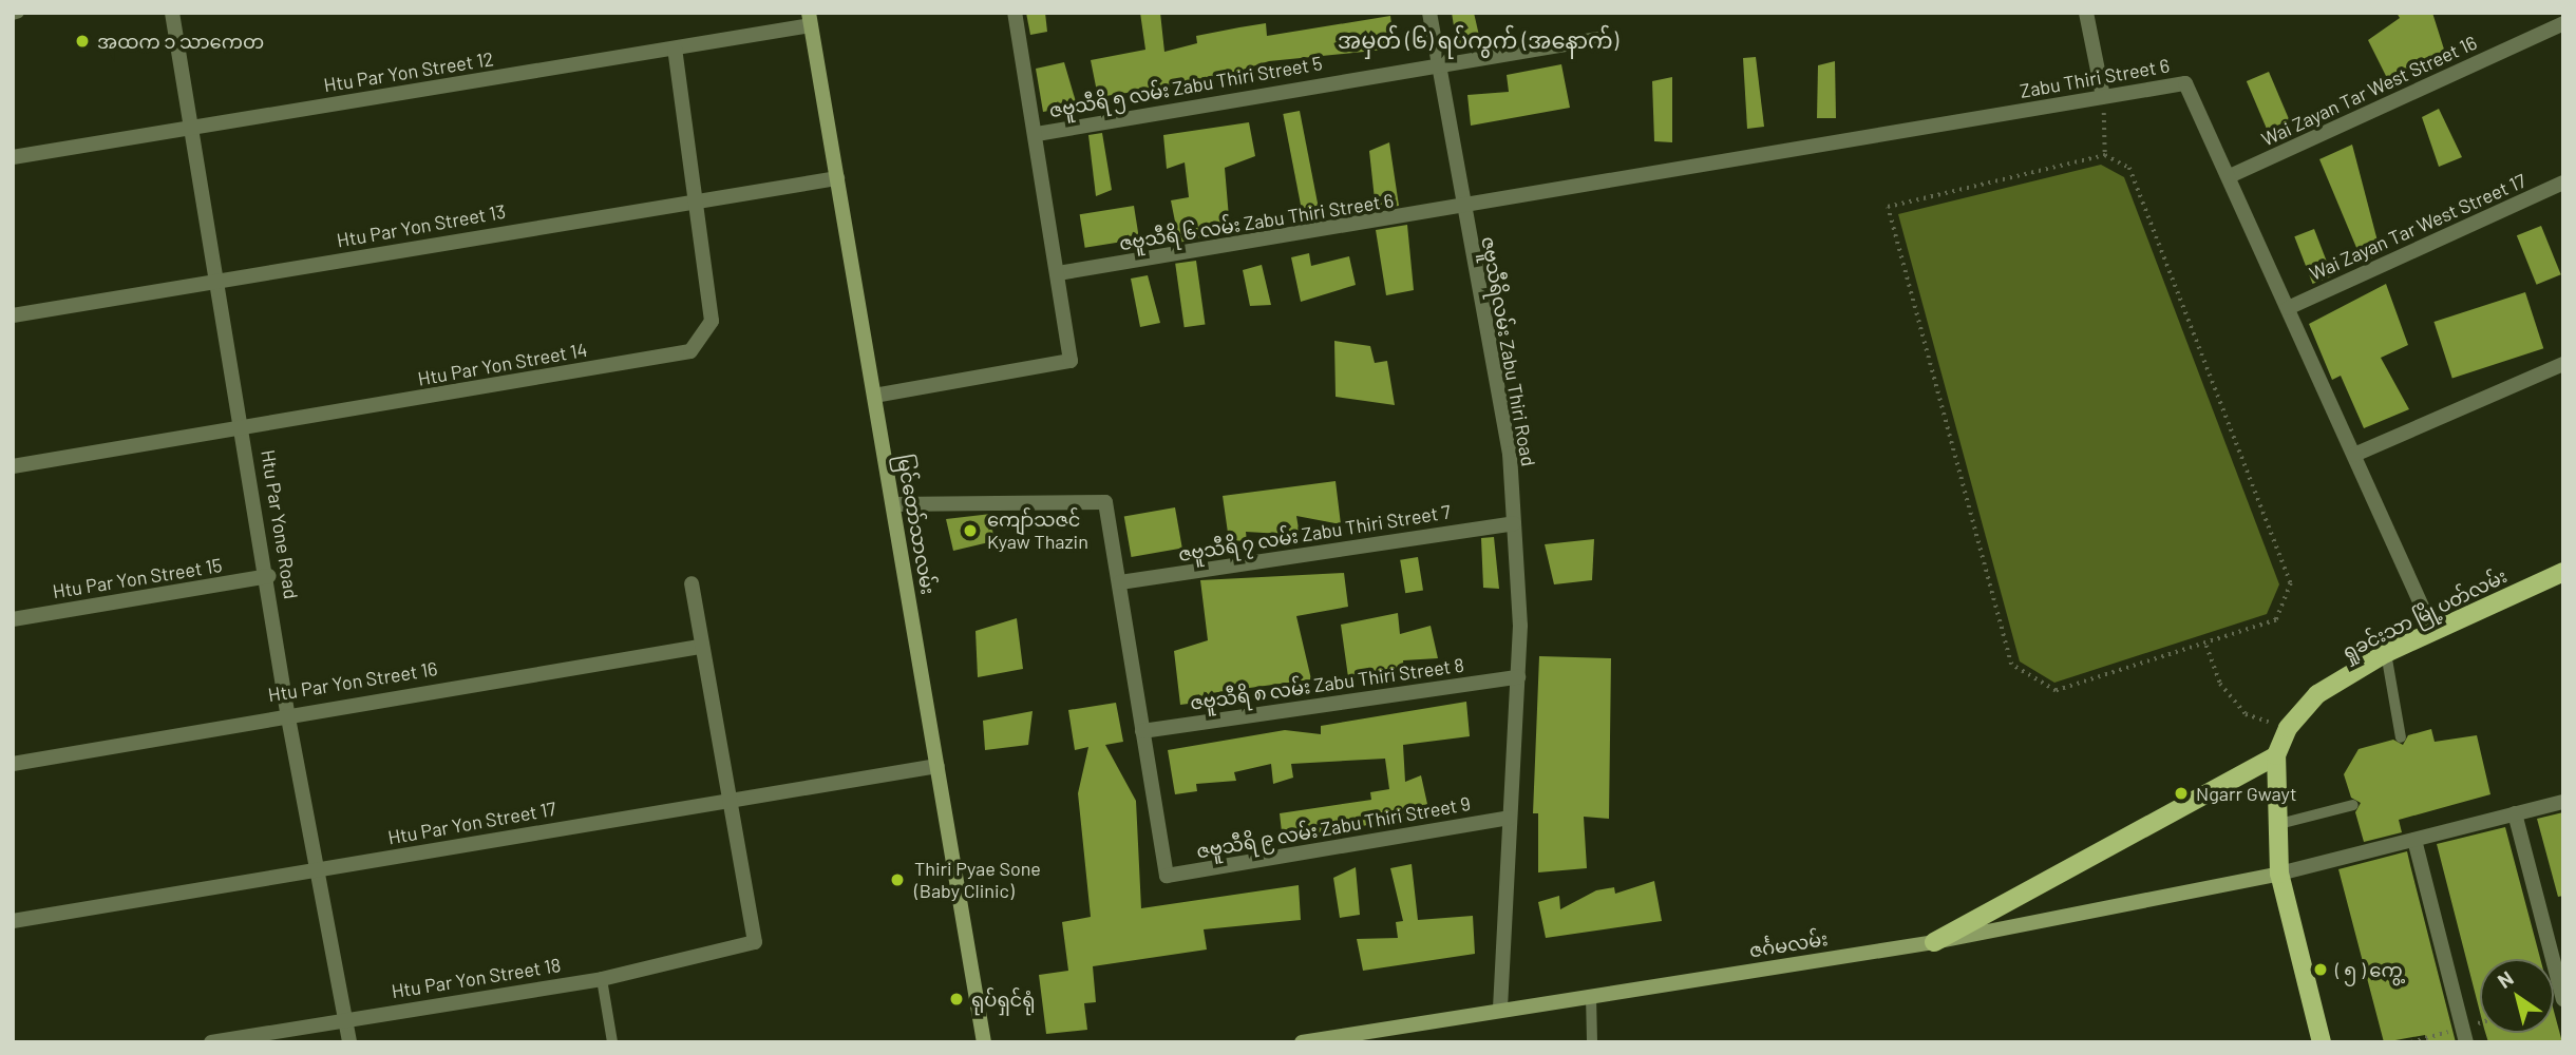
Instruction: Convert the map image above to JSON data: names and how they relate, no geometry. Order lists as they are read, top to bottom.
{
  "streets": {
    "main road": ["မြင်တော်သာလမ်း", "ရှုခင်းသာ မြို့ပတ်လမ်း", "ဇင်္ဂမလမ်း"],
    "street": [
      "Htu Par Yon Street 12",
      "Zabu Thiri Street 6",
      "ဇဗူသီရိ ၅ လမ်း Zabu Thiri Street 5",
      "Wai Zayan Tar West Street 16",
      "ဇဗူသီရိ ၆ လမ်း Zabu Thiri Street 6",
      "Htu Par Yon Street 13",
      "Wai Zayan Tar West Street 17",
      "ဇဗူသီရိလမ်း Zabu Thiri Road",
      "Htu Par Yon Street 14",
      "Htu Par Yone Road",
      "ဇဗူသီရိ ၇ လမ်း Zabu Thiri Street 7",
      "Htu Par Yon Street 15",
      "Htu Par Yon Street 16",
      "ဇဗူသီရိ ၈ လမ်း Zabu Thiri Street 8",
      "Htu Par Yon Street 17",
      "ဇဗူသီရိ ၉ လမ်း Zabu Thiri Street 9",
      "Htu Par Yon Street 18"
    ]
  },
  "crossings": [
    ["Htu Par Yon Street 12", "Htu Par Yon Street 14"],
    ["Htu Par Yon Street 12", "Htu Par Yone Road"],
    ["Htu Par Yon Street 12", "မြင်တော်သာလမ်း"],
    ["Zabu Thiri Street 6", "Wai Zayan Tar West Street 16"],
    ["Zabu Thiri Street 6", "ဇဗူသီရိ ၆ လမ်း Zabu Thiri Street 6"],
    ["Zabu Thiri Street 6", "Wai Zayan Tar West Street 17"],
    ["Zabu Thiri Street 6", "ဇဗူသီရိလမ်း Zabu Thiri Road"],
    ["Zabu Thiri Street 6", "ရှုခင်းသာ မြို့ပတ်လမ်း"],
    ["ဇဗူသီရိ ၅ လမ်း Zabu Thiri Street 5", "ဇဗူသီရိလမ်း Zabu Thiri Road"],
    ["ဇဗူသီရိ ၆ လမ်း Zabu Thiri Street 6", "ဇဗူသီရိလမ်း Zabu Thiri Road"],
    ["Htu Par Yon Street 13", "Htu Par Yon Street 14"],
    ["Htu Par Yon Street 13", "Htu Par Yone Road"],
    ["Htu Par Yon Street 13", "မြင်တော်သာလမ်း"],
    ["ဇဗူသီရိလမ်း Zabu Thiri Road", "ဇဗူသီရိ ၇ လမ်း Zabu Thiri Street 7"],
    ["ဇဗူသီရိလမ်း Zabu Thiri Road", "ဇဗူသီရိ ၈ လမ်း Zabu Thiri Street 8"],
    ["ဇဗူသီရိလမ်း Zabu Thiri Road", "ဇဗူသီရိ ၉ လမ်း Zabu Thiri Street 9"],
    ["ဇဗူသီရိလမ်း Zabu Thiri Road", "ဇင်္ဂမလမ်း"],
    ["Htu Par Yon Street 14", "Htu Par Yone Road"],
    ["Htu Par Yone Road", "Htu Par Yon Street 15"],
    ["Htu Par Yone Road", "Htu Par Yon Street 16"],
    ["Htu Par Yone Road", "Htu Par Yon Street 17"],
    ["Htu Par Yone Road", "Htu Par Yon Street 18"],
    ["မြင်တော်သာလမ်း", "Htu Par Yon Street 17"],
    ["ရှုခင်းသာ မြို့ပတ်လမ်း", "ဇင်္ဂမလမ်း"],
    ["ဇဗူသီရိ ၈ လမ်း Zabu Thiri Street 8", "ဇဗူသီရိ ၉ လမ်း Zabu Thiri Street 9"],
    ["Htu Par Yon Street 17", "Htu Par Yon Street 18"]
  ],
  "districts": ["အမှတ် (၆) ရပ်ကွက် (အနောက်)"],
  "places": [
    "အထက ၁ သာကေတ",
    "ကျော်သဇင် Kyaw Thazin",
    "Ngarr Gwayt",
    "Thiri Pyae Sone (Baby Clinic)",
    "( ၅ ) ကွေ့",
    "ရုပ်ရှင်ရုံ"
  ],
  "north": "top left"
}
